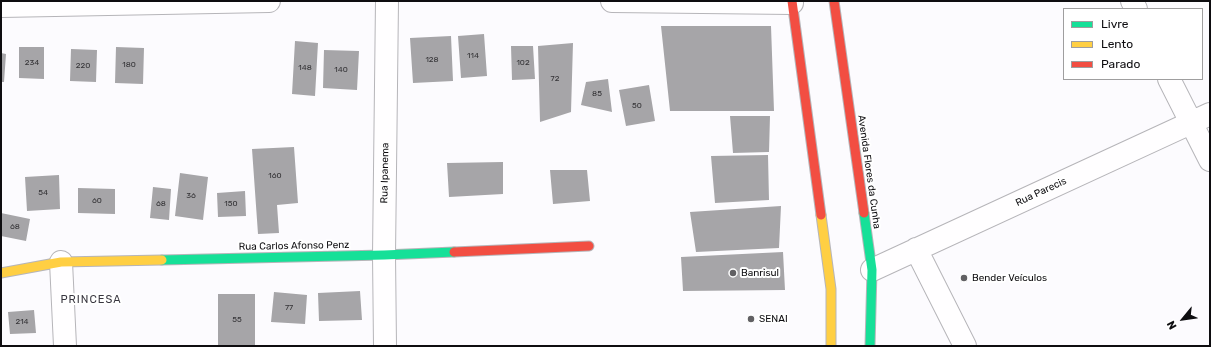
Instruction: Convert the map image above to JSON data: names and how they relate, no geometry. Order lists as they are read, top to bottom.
{
  "streets": {
    "main road": ["Avenida Flores da Cunha", "Rua Carlos Afonso Penz"],
    "street": ["Rua Ipanema", "Rua Parecis"]
  },
  "crossings": [
    ["Avenida Flores da Cunha", "Rua Parecis"],
    ["Rua Ipanema", "Rua Carlos Afonso Penz"]
  ],
  "districts": ["PRINCESA"],
  "places": ["Banrisul", "Bender Veículos", "SENAI"],
  "house_numbers": [
    "114",
    "128",
    "234",
    "102",
    "180",
    "220",
    "148",
    "140",
    "72",
    "85",
    "50",
    "160",
    "54",
    "36",
    "60",
    "68",
    "150",
    "68",
    "77",
    "55",
    "214"
  ],
  "legend": ["Livre", "Lento", "Parado"],
  "north": "bottom left"
}
